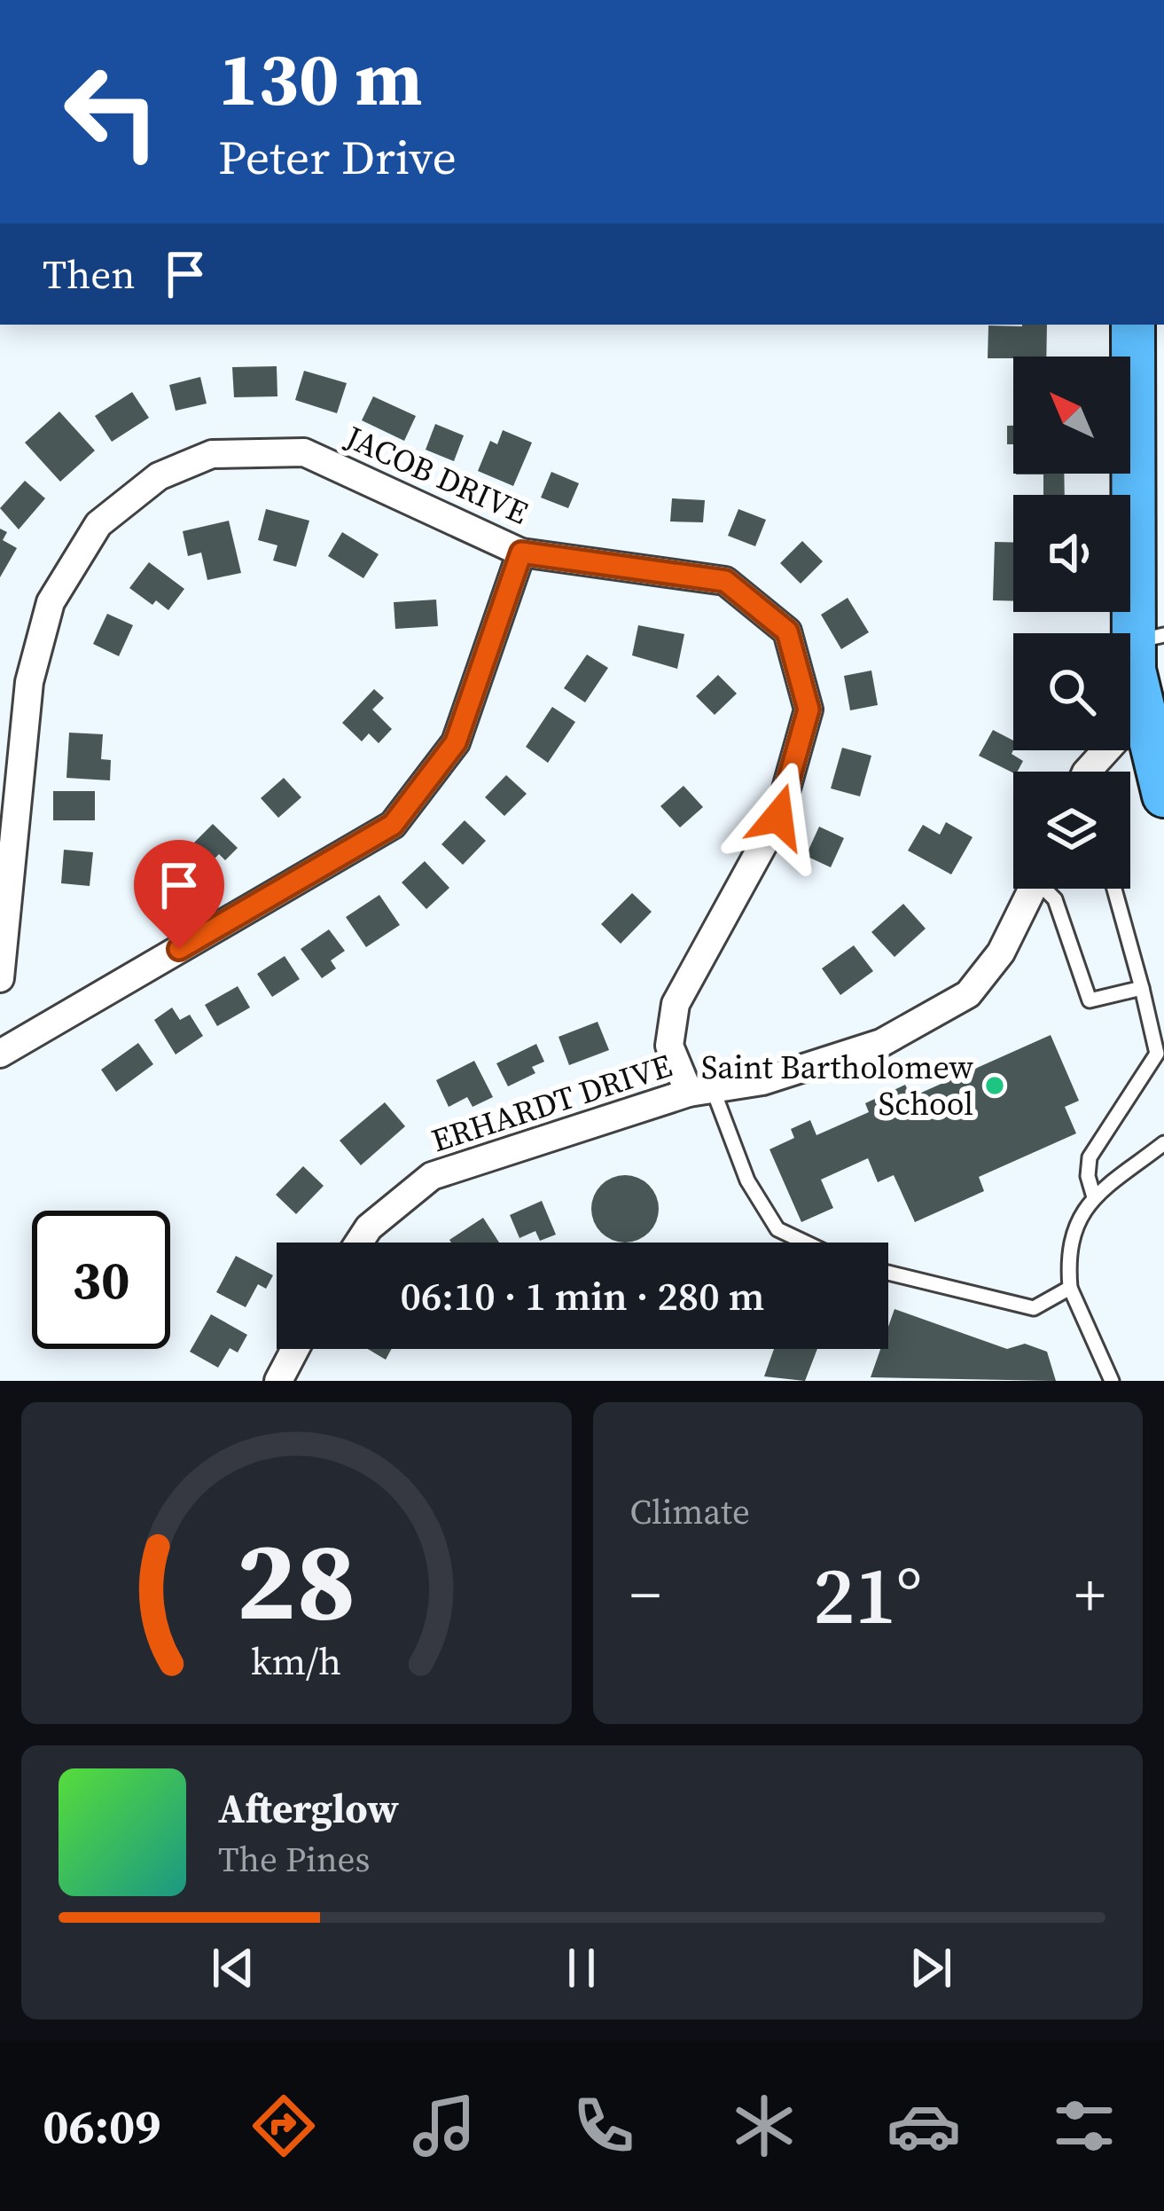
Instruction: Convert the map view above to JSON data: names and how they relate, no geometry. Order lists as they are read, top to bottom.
{
  "streets": {
    "street": ["JACOB DRIVE", "ERHARDT DRIVE"]
  },
  "crossings": [
    ["JACOB DRIVE", "ERHARDT DRIVE"]
  ],
  "places": ["Saint Bartholomew School"],
  "north": "top left",
  "page": {
    "turn": ["130 m", "Peter Drive"],
    "then": "Then",
    "limit": "30",
    "trip": "06:10 · 1 min · 280 m",
    "tile": "Climate",
    "heat": ["−", "21°", "+"],
    "song": ["Afterglow", "The Pines"],
    "tabs": "06:09",
    "gauge": ["28", "km/h"]
  }
}
